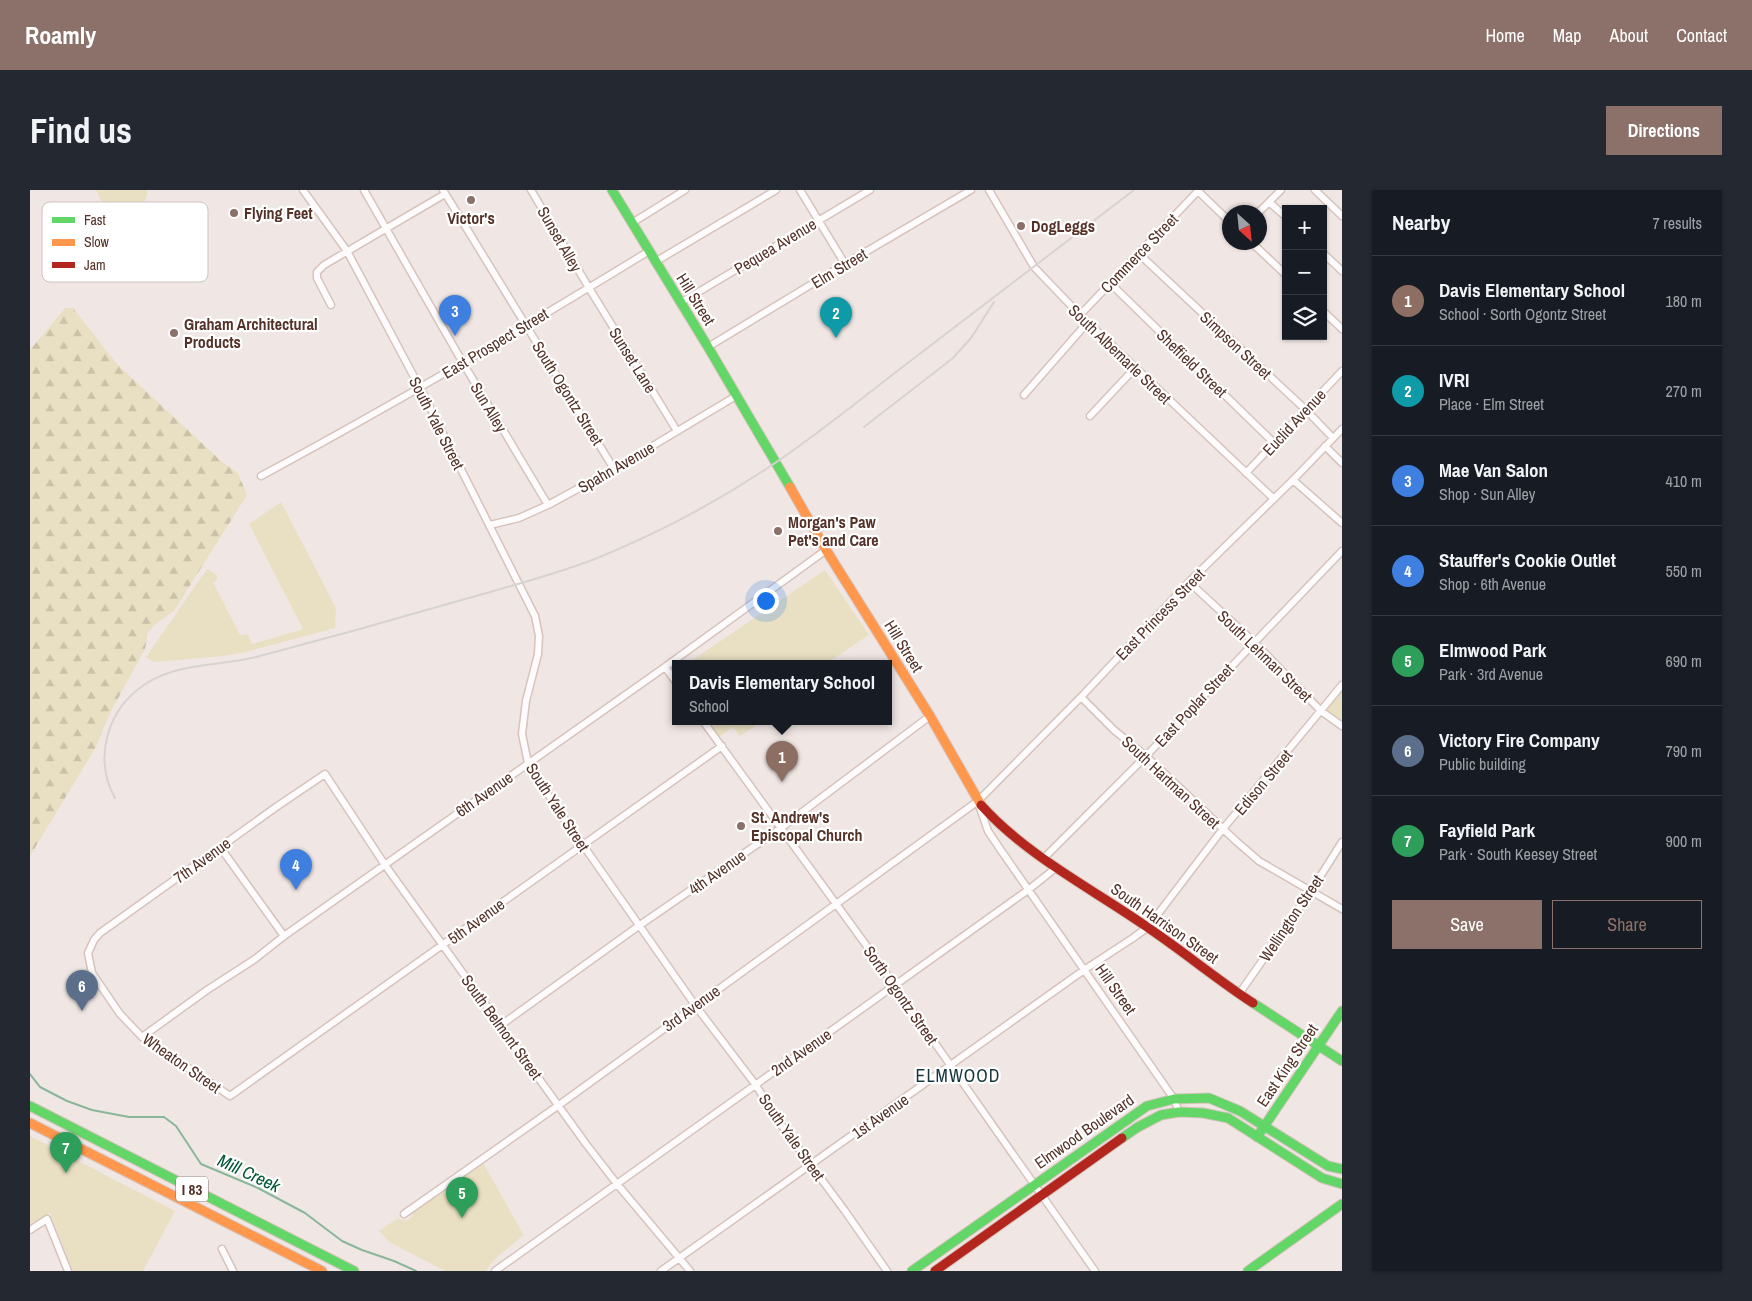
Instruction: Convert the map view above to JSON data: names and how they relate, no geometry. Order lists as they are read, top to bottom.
{
  "streets": {
    "main road": [
      "Hill Street",
      "South Harrison Street",
      "East King Street",
      "Elmwood Boulevard",
      "I 83"
    ],
    "street": [
      "Sunset Alley",
      "Pequea Avenue",
      "Commerce Street",
      "Elm Street",
      "East Prospect Street",
      "Simpson Street",
      "South Albemarle Street",
      "Sunset Lane",
      "Sheffield Street",
      "South Ogontz Street",
      "Sun Alley",
      "Euclid Avenue",
      "South Yale Street",
      "Spahn Avenue",
      "East Princess Street",
      "South Lehman Street",
      "East Poplar Street",
      "South Hartman Street",
      "Edison Street",
      "6th Avenue",
      "7th Avenue",
      "4th Avenue",
      "Wellington Street",
      "5th Avenue",
      "Sorth Ogontz Street",
      "3rd Avenue",
      "South Belmont Street",
      "2nd Avenue",
      "Wheaton Street",
      "1st Avenue"
    ]
  },
  "crossings": [
    ["Sunset Alley", "East Prospect Street"],
    ["Sunset Alley", "Sunset Lane"],
    ["Pequea Avenue", "Hill Street"],
    ["Commerce Street", "Simpson Street"],
    ["Commerce Street", "South Albemarle Street"],
    ["Commerce Street", "Sheffield Street"],
    ["Elm Street", "Hill Street"],
    ["Hill Street", "East Prospect Street"],
    ["Hill Street", "Spahn Avenue"],
    ["Hill Street", "East Princess Street"],
    ["Hill Street", "6th Avenue"],
    ["Hill Street", "4th Avenue"],
    ["Hill Street", "South Harrison Street"],
    ["Hill Street", "3rd Avenue"],
    ["Hill Street", "2nd Avenue"],
    ["Hill Street", "1st Avenue"],
    ["Hill Street", "Elmwood Boulevard"],
    ["East Prospect Street", "Sunset Lane"],
    ["East Prospect Street", "South Ogontz Street"],
    ["East Prospect Street", "Sun Alley"],
    ["East Prospect Street", "South Yale Street"],
    ["Simpson Street", "Euclid Avenue"],
    ["Simpson Street", "East Princess Street"],
    ["South Albemarle Street", "Euclid Avenue"],
    ["South Albemarle Street", "East Princess Street"],
    ["Sunset Lane", "Spahn Avenue"],
    ["Sheffield Street", "Euclid Avenue"],
    ["South Ogontz Street", "Spahn Avenue"],
    ["Sun Alley", "Spahn Avenue"],
    ["South Yale Street", "Spahn Avenue"],
    ["South Yale Street", "6th Avenue"],
    ["South Yale Street", "4th Avenue"],
    ["South Yale Street", "5th Avenue"],
    ["South Yale Street", "3rd Avenue"],
    ["South Yale Street", "2nd Avenue"],
    ["South Yale Street", "1st Avenue"],
    ["East Princess Street", "South Lehman Street"],
    ["East Princess Street", "South Hartman Street"],
    ["East Princess Street", "South Harrison Street"],
    ["East Princess Street", "3rd Avenue"],
    ["South Lehman Street", "East Poplar Street"],
    ["South Lehman Street", "Edison Street"],
    ["East Poplar Street", "South Hartman Street"],
    ["East Poplar Street", "South Harrison Street"],
    ["South Hartman Street", "Edison Street"],
    ["South Hartman Street", "Wellington Street"],
    ["Edison Street", "South Harrison Street"],
    ["Edison Street", "1st Avenue"],
    ["6th Avenue", "South Belmont Street"],
    ["6th Avenue", "Wheaton Street"],
    ["7th Avenue", "South Belmont Street"],
    ["7th Avenue", "Wheaton Street"],
    ["4th Avenue", "Sorth Ogontz Street"],
    ["4th Avenue", "South Belmont Street"],
    ["Wellington Street", "South Harrison Street"],
    ["5th Avenue", "Sorth Ogontz Street"],
    ["5th Avenue", "South Belmont Street"],
    ["5th Avenue", "Wheaton Street"],
    ["South Harrison Street", "3rd Avenue"],
    ["South Harrison Street", "2nd Avenue"],
    ["South Harrison Street", "East King Street"],
    ["South Harrison Street", "1st Avenue"],
    ["Sorth Ogontz Street", "3rd Avenue"],
    ["Sorth Ogontz Street", "2nd Avenue"],
    ["Sorth Ogontz Street", "1st Avenue"],
    ["Sorth Ogontz Street", "Elmwood Boulevard"],
    ["3rd Avenue", "South Belmont Street"],
    ["South Belmont Street", "2nd Avenue"],
    ["South Belmont Street", "1st Avenue"],
    ["East King Street", "Elmwood Boulevard"]
  ],
  "districts": ["ELMWOOD"],
  "water": ["Mill Creek"],
  "places": [
    "Victor's",
    "Flying Feet",
    "DogLeggs",
    "Graham Architectural Products",
    "Morgan's Paw Pet's and Care",
    "St. Andrew's Episcopal Church"
  ],
  "legend": ["Fast", "Slow", "Jam"],
  "north": "bottom right",
  "page": {
    "header": "Roamly",
    "nav": [
      "Home",
      "Map",
      "About",
      "Contact"
    ],
    "buttons": [
      "Directions",
      ["Save", "Share"]
    ],
    "title": "Find us",
    "heading": ["Nearby", "7 results"],
    "map_buttons": ["+", "−"],
    "list": [
      {
        "mark": "1",
        "name": "Davis Elementary School",
        "note": "School · Sorth Ogontz Street",
        "value": "180 m"
      },
      {
        "mark": "2",
        "name": "IVRI",
        "note": "Place · Elm Street",
        "value": "270 m"
      },
      {
        "mark": "3",
        "name": "Mae Van Salon",
        "note": "Shop · Sun Alley",
        "value": "410 m"
      },
      {
        "mark": "4",
        "name": "Stauffer's Cookie Outlet",
        "note": "Shop · 6th Avenue",
        "value": "550 m"
      },
      {
        "mark": "5",
        "name": "Elmwood Park",
        "note": "Park · 3rd Avenue",
        "value": "690 m"
      },
      {
        "mark": "6",
        "name": "Victory Fire Company",
        "note": "Public building",
        "value": "790 m"
      },
      {
        "mark": "7",
        "name": "Fayfield Park",
        "note": "Park · South Keesey Street",
        "value": "900 m"
      }
    ],
    "pins": [
      "3",
      "2",
      "1",
      "4",
      "6",
      "7",
      "5"
    ],
    "popup": ["Davis Elementary School", "School"]
  }
}
